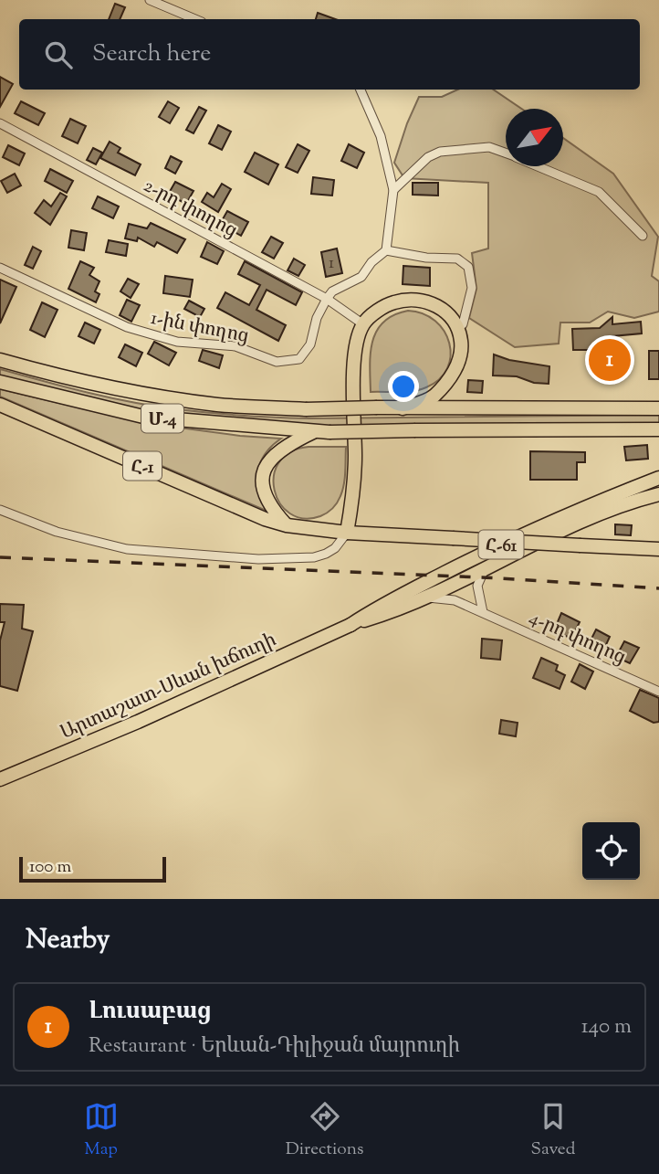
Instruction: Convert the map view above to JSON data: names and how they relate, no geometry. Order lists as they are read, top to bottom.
{
  "streets": {
    "main road": [
      "Մ-4",
      "Հ-1",
      "Հ-61",
      "Արտաշատ-Սևան խճուղի"
    ],
    "street": ["2-րդ փողոց", "1-ին փողոց", "4-րդ փողոց"]
  },
  "crossings": [
    ["2-րդ փողոց", "1-ին փողոց"],
    ["Հ-61", "4-րդ փողոց"],
    ["Հ-61", "Արտաշատ-Սևան խճուղի"]
  ],
  "house_numbers": ["1"],
  "scale_bar": "100 m",
  "north": "top right",
  "page": {
    "search": "Search here",
    "pins": "1",
    "scale": "100 m",
    "heading": "Nearby",
    "list": [
      {
        "mark": "1",
        "name": "Լուսաբաց",
        "note": "Restaurant · Երևան-Դիլիջան մայրուղի",
        "value": "140 m"
      }
    ],
    "nav": ["Map", "Directions", "Saved"]
  }
}
